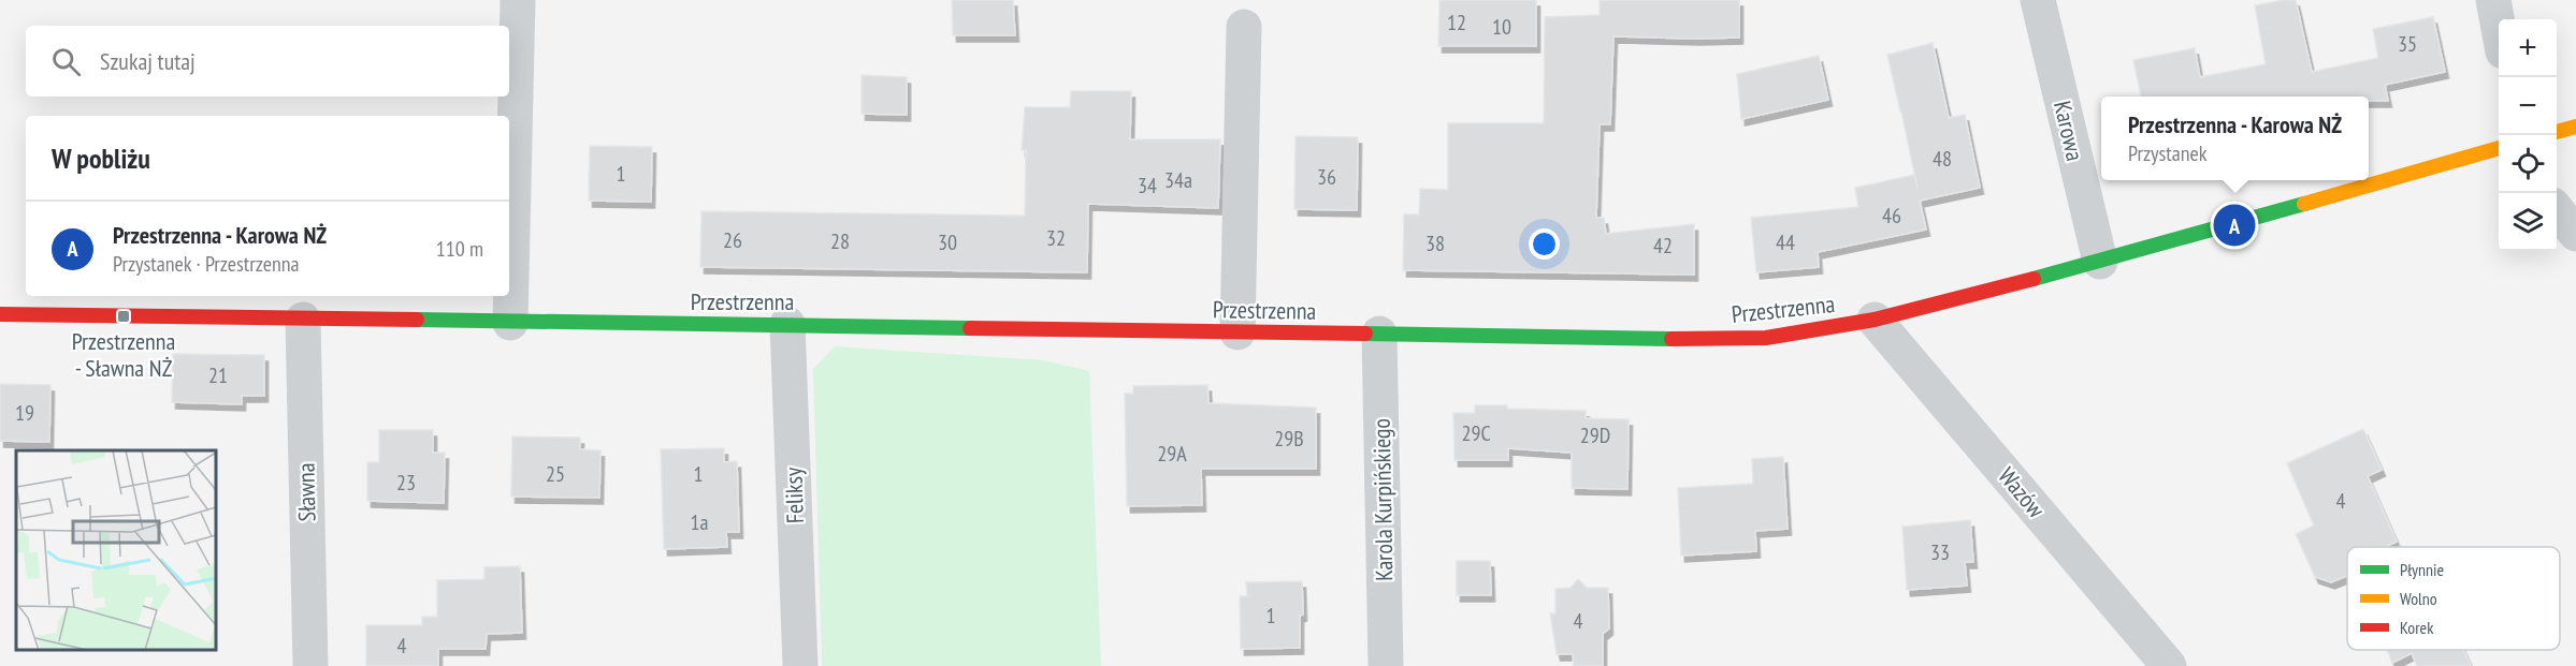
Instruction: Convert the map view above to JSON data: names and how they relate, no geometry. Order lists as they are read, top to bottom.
{
  "streets": {
    "street": [
      "Karowa",
      "Przestrzenna",
      "Sławna",
      "Wazów",
      "Feliksy",
      "Karola Kurpińskiego"
    ]
  },
  "crossings": [
    ["Karowa", "Przestrzenna"],
    ["Przestrzenna", "Sławna"],
    ["Przestrzenna", "Wazów"],
    ["Przestrzenna", "Feliksy"],
    ["Przestrzenna", "Karola Kurpińskiego"]
  ],
  "places": {
    "transit": ["Przestrzenna - Sławna NŻ"]
  },
  "house_numbers": [
    "12",
    "10",
    "35",
    "48",
    "1",
    "36",
    "34a",
    "34",
    "46",
    "32",
    "26",
    "28",
    "30",
    "44",
    "38",
    "42",
    "21",
    "19",
    "29C",
    "29D",
    "29B",
    "29A",
    "25",
    "1",
    "23",
    "4",
    "1a",
    "33",
    "1",
    "4",
    "4"
  ],
  "legend": ["Płynnie", "Wolno", "Korek"],
  "page": {
    "map_buttons": ["+", "−"],
    "search": "Szukaj tutaj",
    "popup": ["Przestrzenna - Karowa NŻ", "Przystanek"],
    "heading": "W pobliżu",
    "list": [
      {
        "mark": "A",
        "name": "Przestrzenna - Karowa NŻ",
        "note": "Przystanek · Przestrzenna",
        "value": "110 m"
      }
    ],
    "pins": "A"
  }
}
